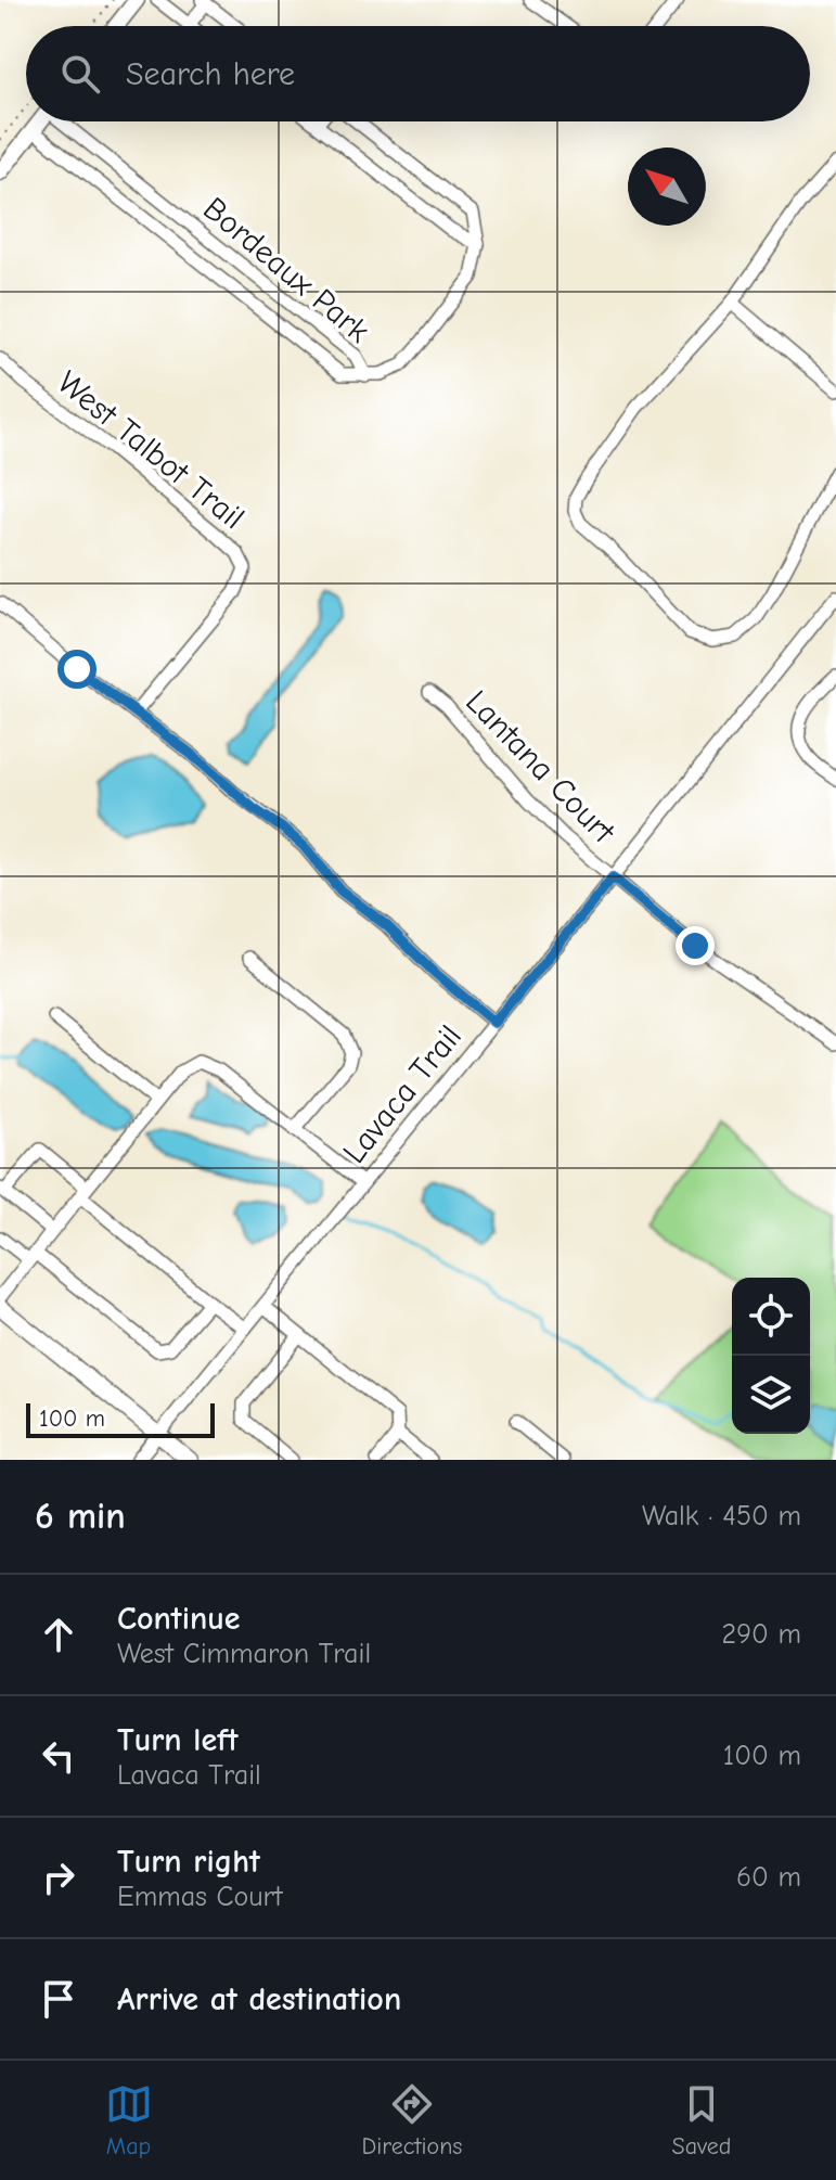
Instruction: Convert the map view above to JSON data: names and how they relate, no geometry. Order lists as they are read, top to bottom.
{
  "streets": {
    "street": [
      "Bordeaux Park",
      "West Talbot Trail",
      "Lantana Court",
      "Lavaca Trail"
    ]
  },
  "crossings": [
    ["Lantana Court", "Lavaca Trail"]
  ],
  "scale_bar": "100 m",
  "north": "top left",
  "page": {
    "search": "Search here",
    "scale": "100 m",
    "heading": ["6 min", "Walk · 450 m"],
    "list": [
      ["Continue", "West Cimmaron Trail", "290 m"],
      ["Turn left", "Lavaca Trail", "100 m"],
      ["Turn right", "Emmas Court", "60 m"],
      "Arrive at destination"
    ],
    "nav": ["Map", "Directions", "Saved"]
  }
}
